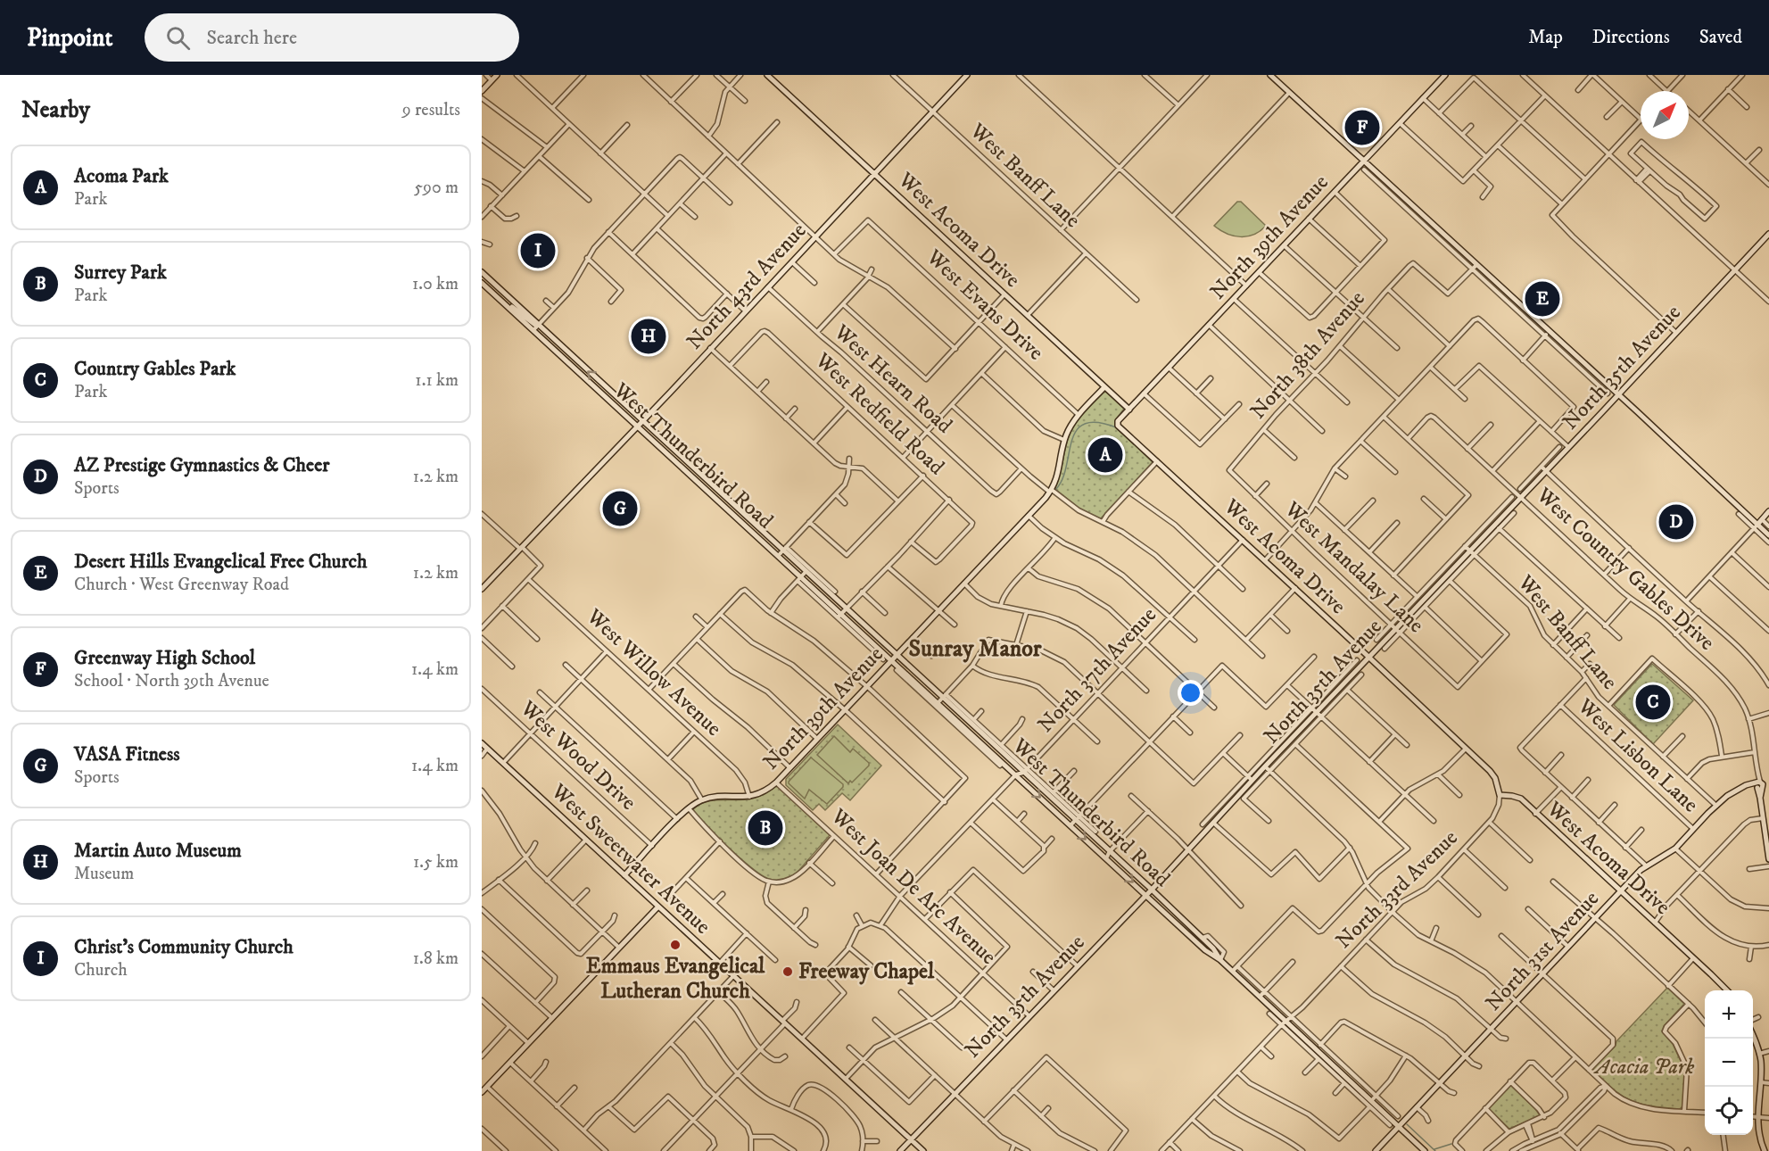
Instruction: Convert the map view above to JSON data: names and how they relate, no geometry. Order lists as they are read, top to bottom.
{
  "streets": {
    "main road": [
      "West Acoma Drive",
      "North 39th Avenue",
      "North 43rd Avenue",
      "North 35th Avenue",
      "West Thunderbird Road",
      "West Country Gables Drive",
      "West Sweetwater Avenue",
      "North 31st Avenue"
    ],
    "street": [
      "West Banff Lane",
      "West Evans Drive",
      "North 38th Avenue",
      "West Hearn Road",
      "West Redfield Road",
      "West Mandalay Lane",
      "North 37th Avenue",
      "West Willow Avenue",
      "West Wood Drive",
      "West Lisbon Lane",
      "West Joan De Arc Avenue",
      "North 33rd Avenue"
    ]
  },
  "crossings": [
    ["West Banff Lane", "North 43rd Avenue"],
    ["West Banff Lane", "North 35th Avenue"],
    ["West Banff Lane", "North 31st Avenue"],
    ["West Acoma Drive", "North 39th Avenue"],
    ["West Acoma Drive", "North 43rd Avenue"],
    ["West Acoma Drive", "North 35th Avenue"],
    ["West Acoma Drive", "North 37th Avenue"],
    ["West Acoma Drive", "North 33rd Avenue"],
    ["West Acoma Drive", "North 31st Avenue"],
    ["North 39th Avenue", "West Evans Drive"],
    ["North 39th Avenue", "West Thunderbird Road"],
    ["North 39th Avenue", "West Willow Avenue"],
    ["North 39th Avenue", "West Wood Drive"],
    ["North 39th Avenue", "West Sweetwater Avenue"],
    ["North 39th Avenue", "West Joan De Arc Avenue"],
    ["North 43rd Avenue", "West Hearn Road"],
    ["North 43rd Avenue", "West Thunderbird Road"],
    ["North 38th Avenue", "West Mandalay Lane"],
    ["North 35th Avenue", "West Thunderbird Road"],
    ["North 35th Avenue", "West Mandalay Lane"],
    ["North 35th Avenue", "West Country Gables Drive"],
    ["North 35th Avenue", "West Sweetwater Avenue"],
    ["North 35th Avenue", "West Joan De Arc Avenue"],
    ["West Thunderbird Road", "North 37th Avenue"],
    ["West Thunderbird Road", "North 33rd Avenue"],
    ["West Thunderbird Road", "North 31st Avenue"],
    ["West Country Gables Drive", "North 31st Avenue"],
    ["West Lisbon Lane", "North 31st Avenue"]
  ],
  "districts": ["Sunray Manor"],
  "parks": ["Acacia Park"],
  "places": ["Emmaus Evangelical Lutheran Church", "Freeway Chapel"],
  "north": "top right",
  "page": {
    "header": "Pinpoint",
    "search": "Search here",
    "nav": ["Map", "Directions", "Saved"],
    "heading": ["Nearby", "9 results"],
    "pins": [
      "F",
      "I",
      "E",
      "H",
      "A",
      "G",
      "D",
      "C",
      "B"
    ],
    "list": [
      {
        "mark": "A",
        "name": "Acoma Park",
        "note": "Park",
        "value": "590 m"
      },
      {
        "mark": "B",
        "name": "Surrey Park",
        "note": "Park",
        "value": "1.0 km"
      },
      {
        "mark": "C",
        "name": "Country Gables Park",
        "note": "Park",
        "value": "1.1 km"
      },
      {
        "mark": "D",
        "name": "AZ Prestige Gymnastics & Cheer",
        "note": "Sports",
        "value": "1.2 km"
      },
      {
        "mark": "E",
        "name": "Desert Hills Evangelical Free Church",
        "note": "Church · West Greenway Road",
        "value": "1.2 km"
      },
      {
        "mark": "F",
        "name": "Greenway High School",
        "note": "School · North 39th Avenue",
        "value": "1.4 km"
      },
      {
        "mark": "G",
        "name": "VASA Fitness",
        "note": "Sports",
        "value": "1.4 km"
      },
      {
        "mark": "H",
        "name": "Martin Auto Museum",
        "note": "Museum",
        "value": "1.5 km"
      },
      {
        "mark": "I",
        "name": "Christ's Community Church",
        "note": "Church",
        "value": "1.8 km"
      }
    ],
    "map_buttons": ["+", "−"]
  }
}
